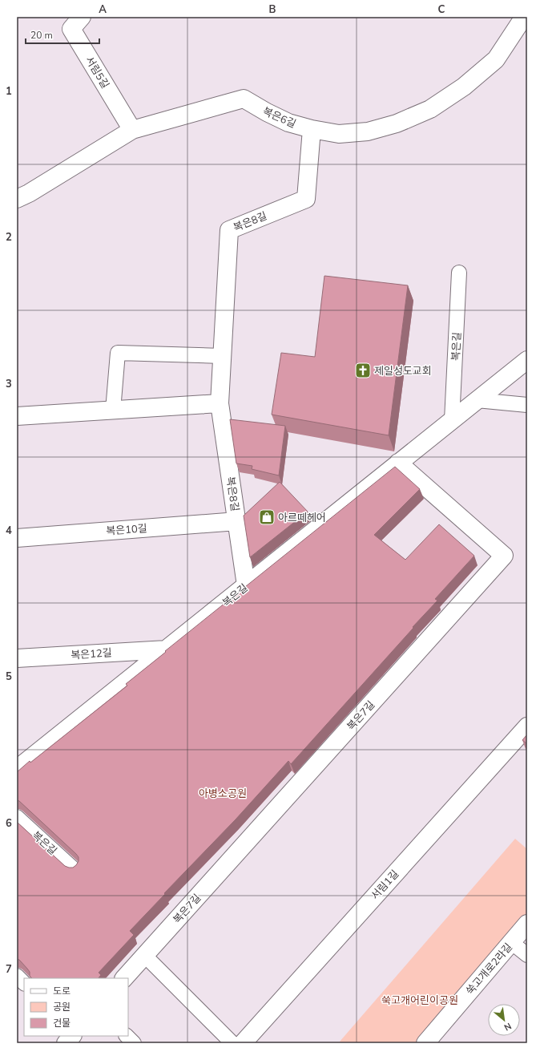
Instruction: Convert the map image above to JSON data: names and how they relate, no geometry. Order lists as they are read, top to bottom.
{
  "streets": {
    "street": [
      "서림5길",
      "복은6길",
      "복은8길",
      "복은길",
      "복은10길",
      "복은12길",
      "복은7길",
      "서림1길",
      "쑥고개로2라길"
    ]
  },
  "crossings": [
    ["서림5길", "복은6길"],
    ["복은6길", "복은8길"],
    ["복은8길", "복은길"],
    ["복은8길", "복은10길"],
    ["복은길", "복은12길"],
    ["복은길", "복은7길"]
  ],
  "parks": ["아병소공원", "쑥고개어린이공원"],
  "places": {
    "church": ["제일성도교회"],
    "shop": ["아르떼헤어"]
  },
  "legend": ["도로", "공원", "건물"],
  "scale_bar": "20 m",
  "north": "bottom right",
  "grid": {
    "columns": ["A", "B", "C"],
    "rows": [
      "1",
      "2",
      "3",
      "4",
      "5",
      "6",
      "7"
    ]
  }
}
